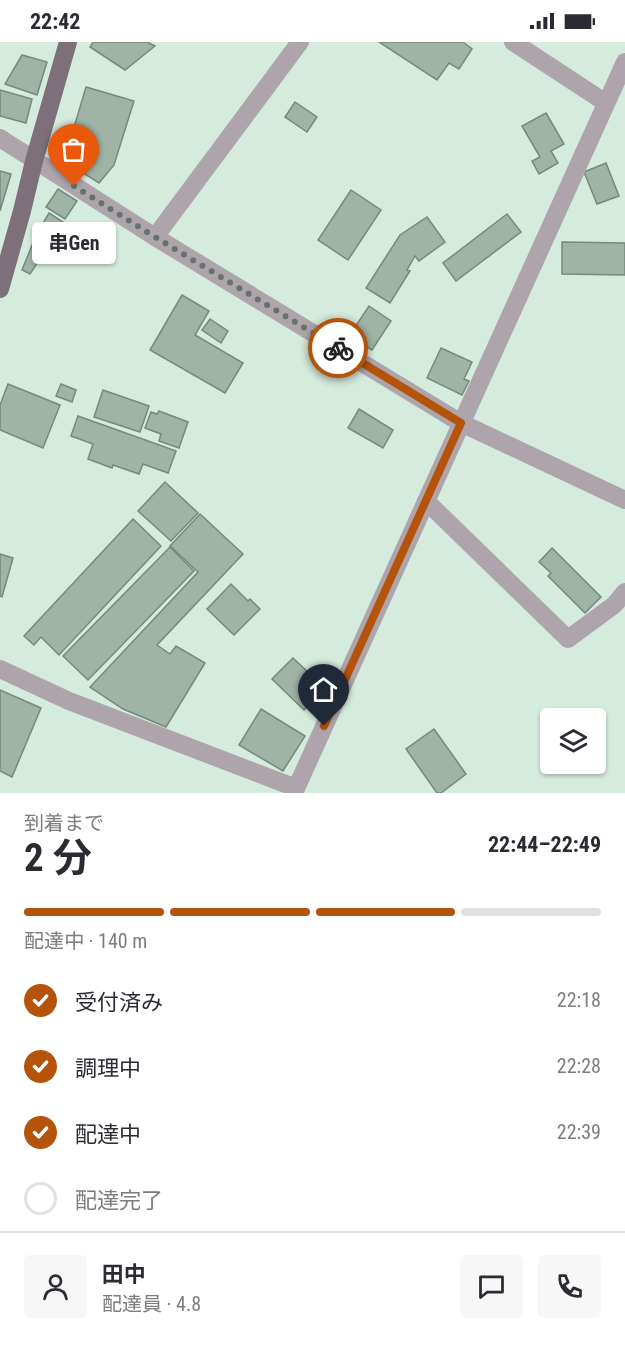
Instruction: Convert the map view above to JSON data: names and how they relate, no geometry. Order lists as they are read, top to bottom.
{
  "places": ["串Gen"],
  "page": {
    "status": "22:42",
    "bubble": "串Gen",
    "heading": ["2 分", "到着まで", "22:44–22:49"],
    "panel": ["田中", "配達員 · 4.8"],
    "bar": "配達中 · 140 m",
    "list": [
      ["受付済み", "22:18"],
      ["調理中", "22:28"],
      ["配達中", "22:39"],
      "配達完了"
    ]
  }
}
